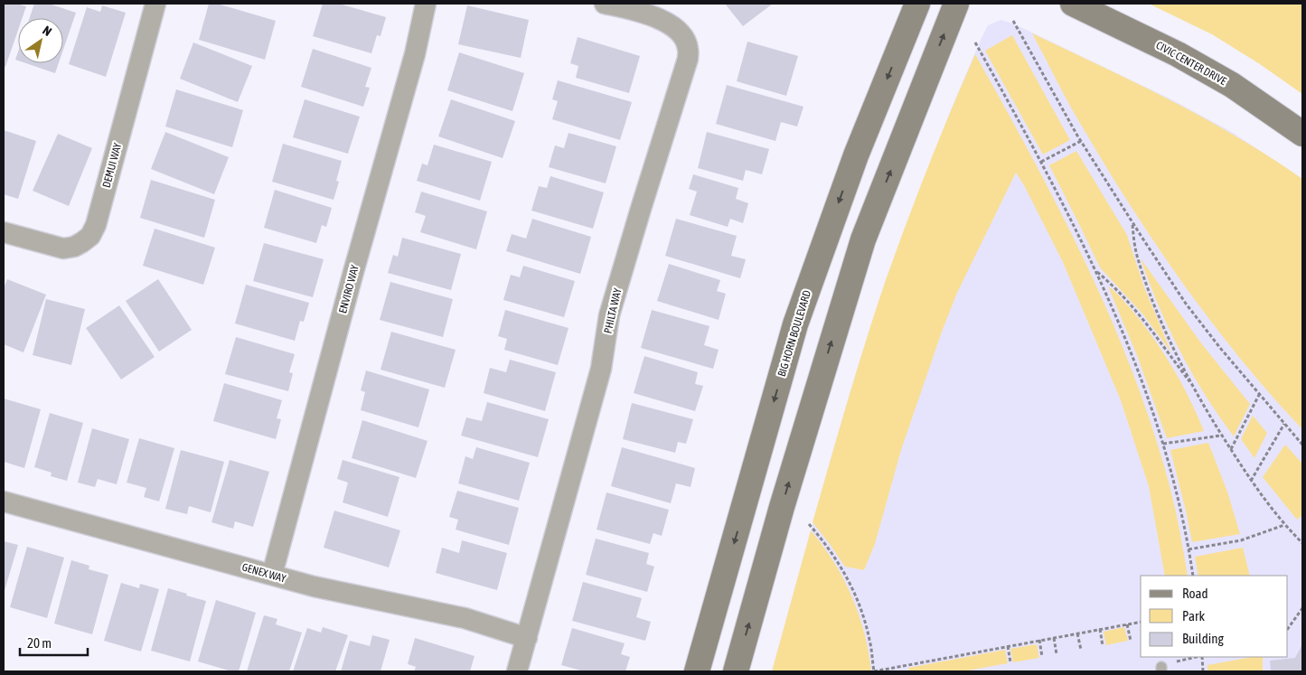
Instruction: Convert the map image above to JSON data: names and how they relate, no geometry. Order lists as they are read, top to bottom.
{
  "streets": {
    "main road": ["CIVIC CENTER DRIVE", "BIG HORN BOULEVARD"],
    "street": [
      "DEMUI WAY",
      "ENVIRO WAY",
      "PHILTA WAY",
      "GENEX WAY"
    ]
  },
  "crossings": [
    ["ENVIRO WAY", "GENEX WAY"],
    ["PHILTA WAY", "GENEX WAY"]
  ],
  "legend": ["Road", "Park", "Building"],
  "scale_bar": "20 m",
  "north": "top right"
}
